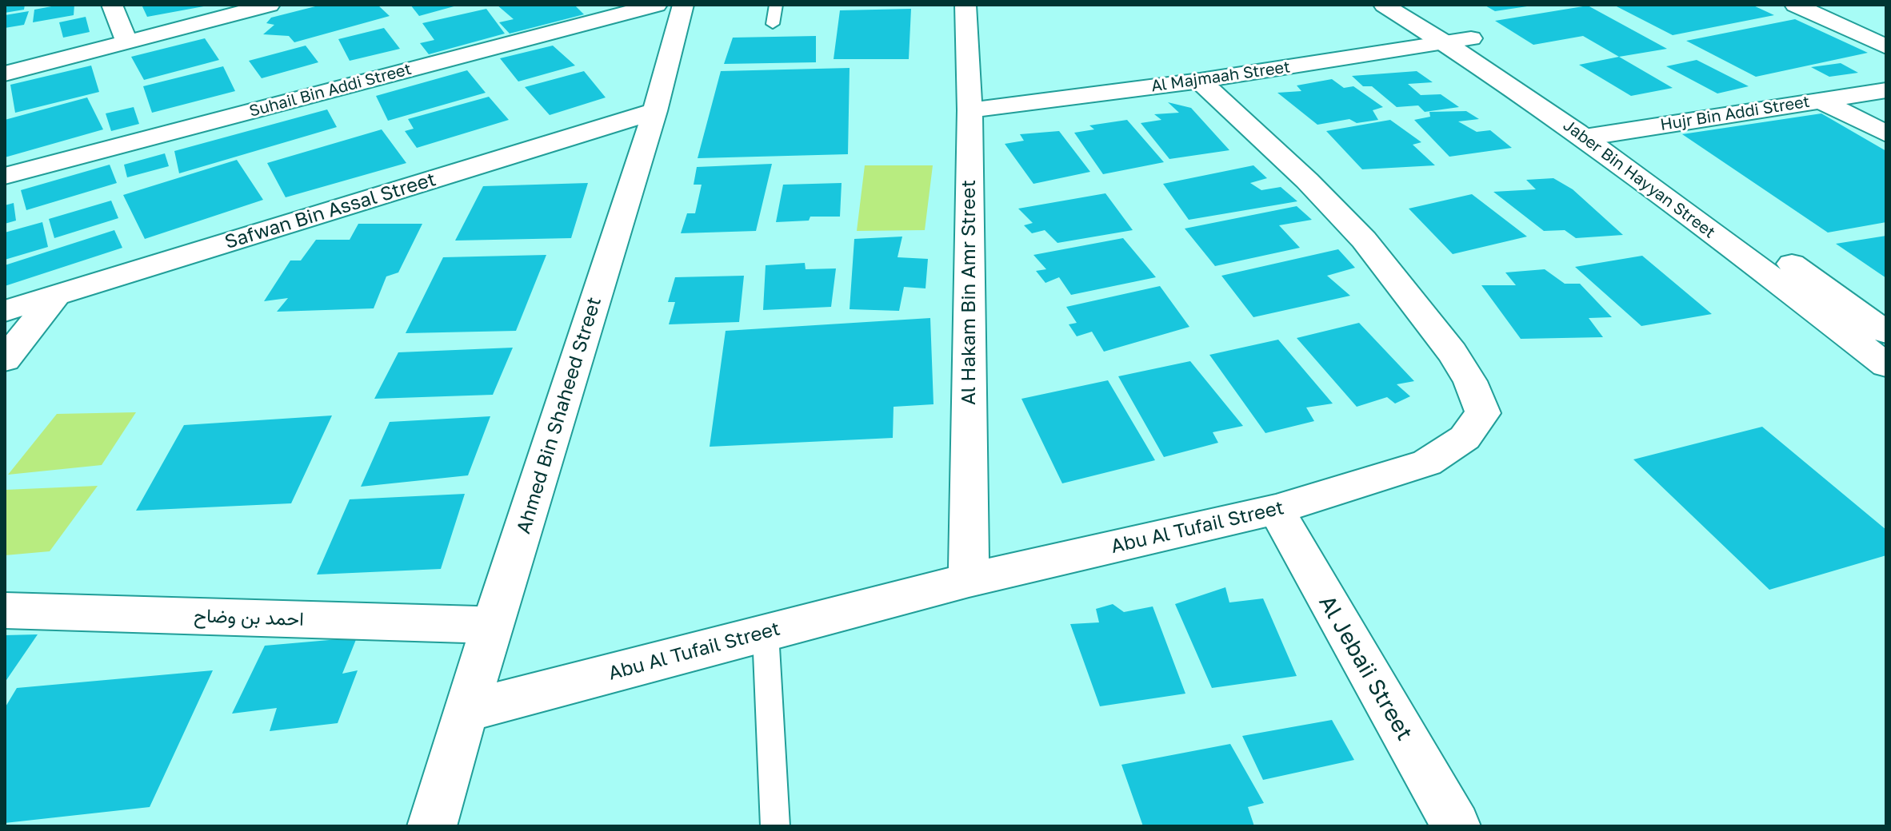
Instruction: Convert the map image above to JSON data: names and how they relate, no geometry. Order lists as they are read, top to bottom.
{
  "streets": {
    "street": [
      "Al Majmaah Street",
      "Suhail Bin Addi Street",
      "Hujr Bin Addi Street",
      "Jaber Bin Hayyan Street",
      "Safwan Bin Assal Street",
      "Al Hakam Bin Amr Street",
      "Ahmed Bin Shaheed Street",
      "Abu Al Tufail Street",
      "احمد بن وضاح",
      "Al Jebaii Street"
    ]
  },
  "crossings": [
    ["Al Majmaah Street", "Jaber Bin Hayyan Street"],
    ["Al Majmaah Street", "Al Hakam Bin Amr Street"],
    ["Al Majmaah Street", "Abu Al Tufail Street"],
    ["Hujr Bin Addi Street", "Jaber Bin Hayyan Street"],
    ["Safwan Bin Assal Street", "Ahmed Bin Shaheed Street"],
    ["Al Hakam Bin Amr Street", "Abu Al Tufail Street"],
    ["Ahmed Bin Shaheed Street", "Abu Al Tufail Street"],
    ["Ahmed Bin Shaheed Street", "احمد بن وضاح"],
    ["Abu Al Tufail Street", "Al Jebaii Street"]
  ]
}
